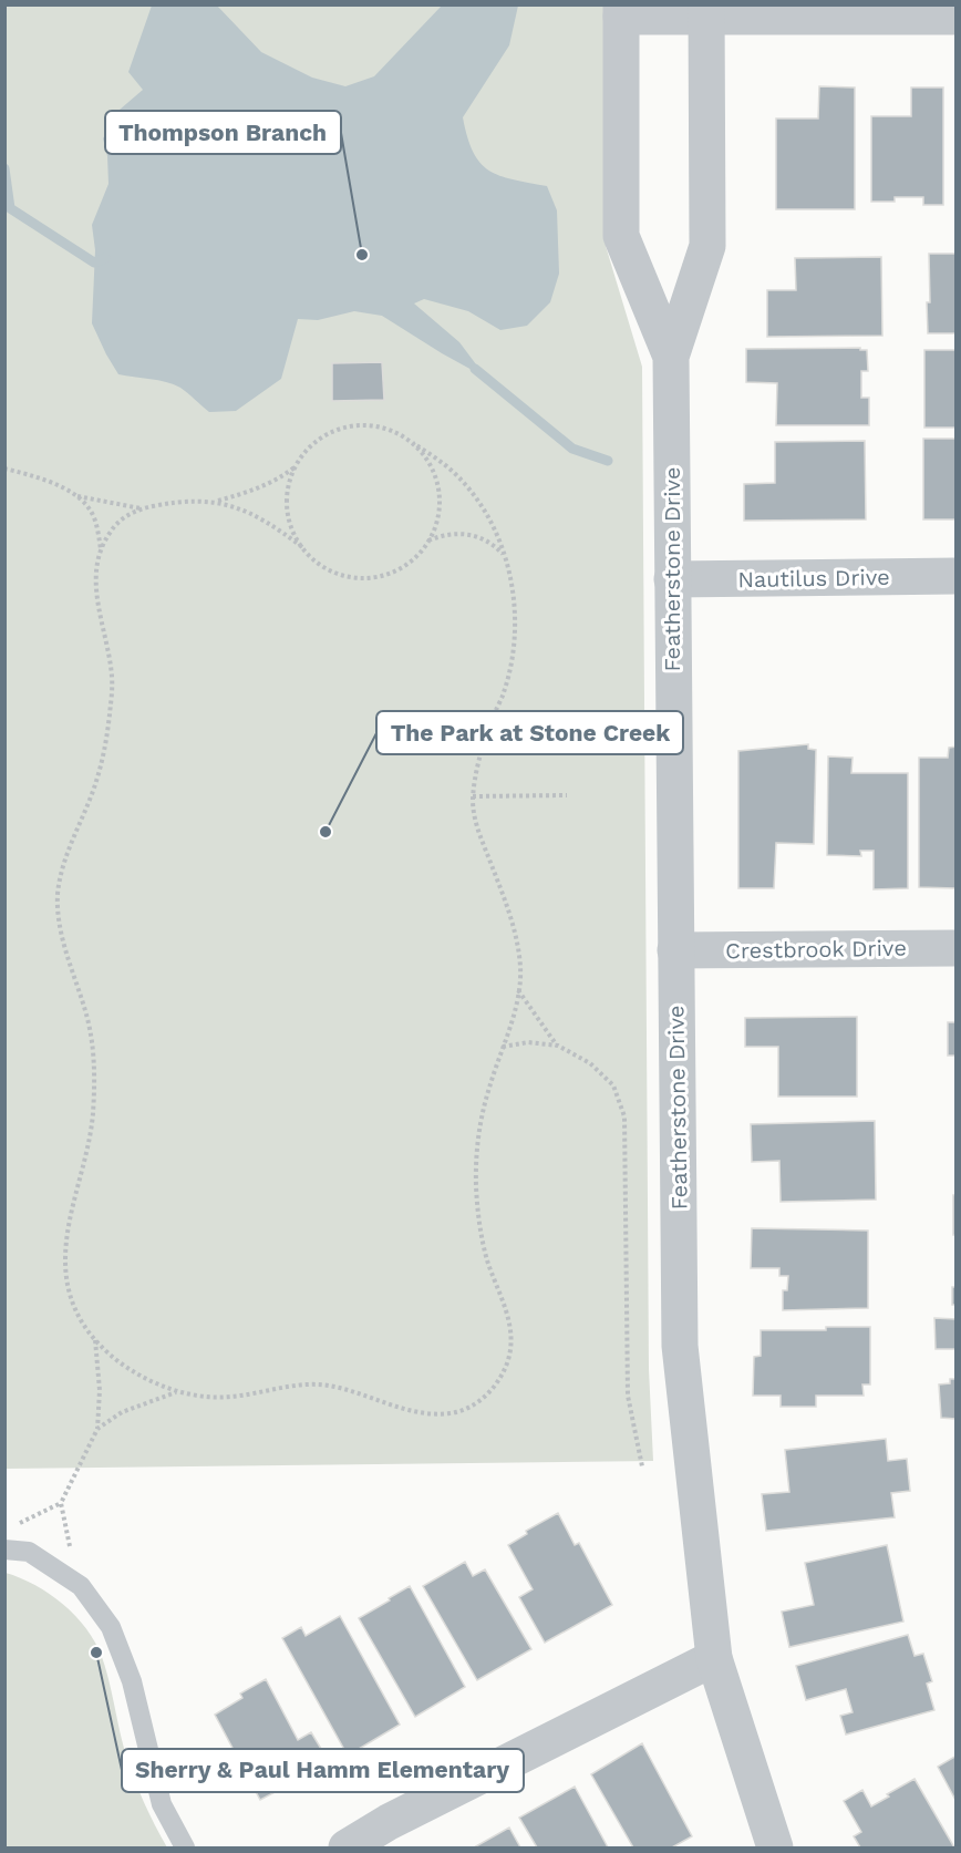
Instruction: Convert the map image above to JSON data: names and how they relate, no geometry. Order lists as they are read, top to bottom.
{
  "streets": {
    "street": ["Featherstone Drive", "Nautilus Drive", "Crestbrook Drive"]
  },
  "crossings": [
    ["Featherstone Drive", "Nautilus Drive"],
    ["Featherstone Drive", "Crestbrook Drive"]
  ],
  "places": ["Thompson Branch", "The Park at Stone Creek", "Sherry & Paul Hamm Elementary"]
}
